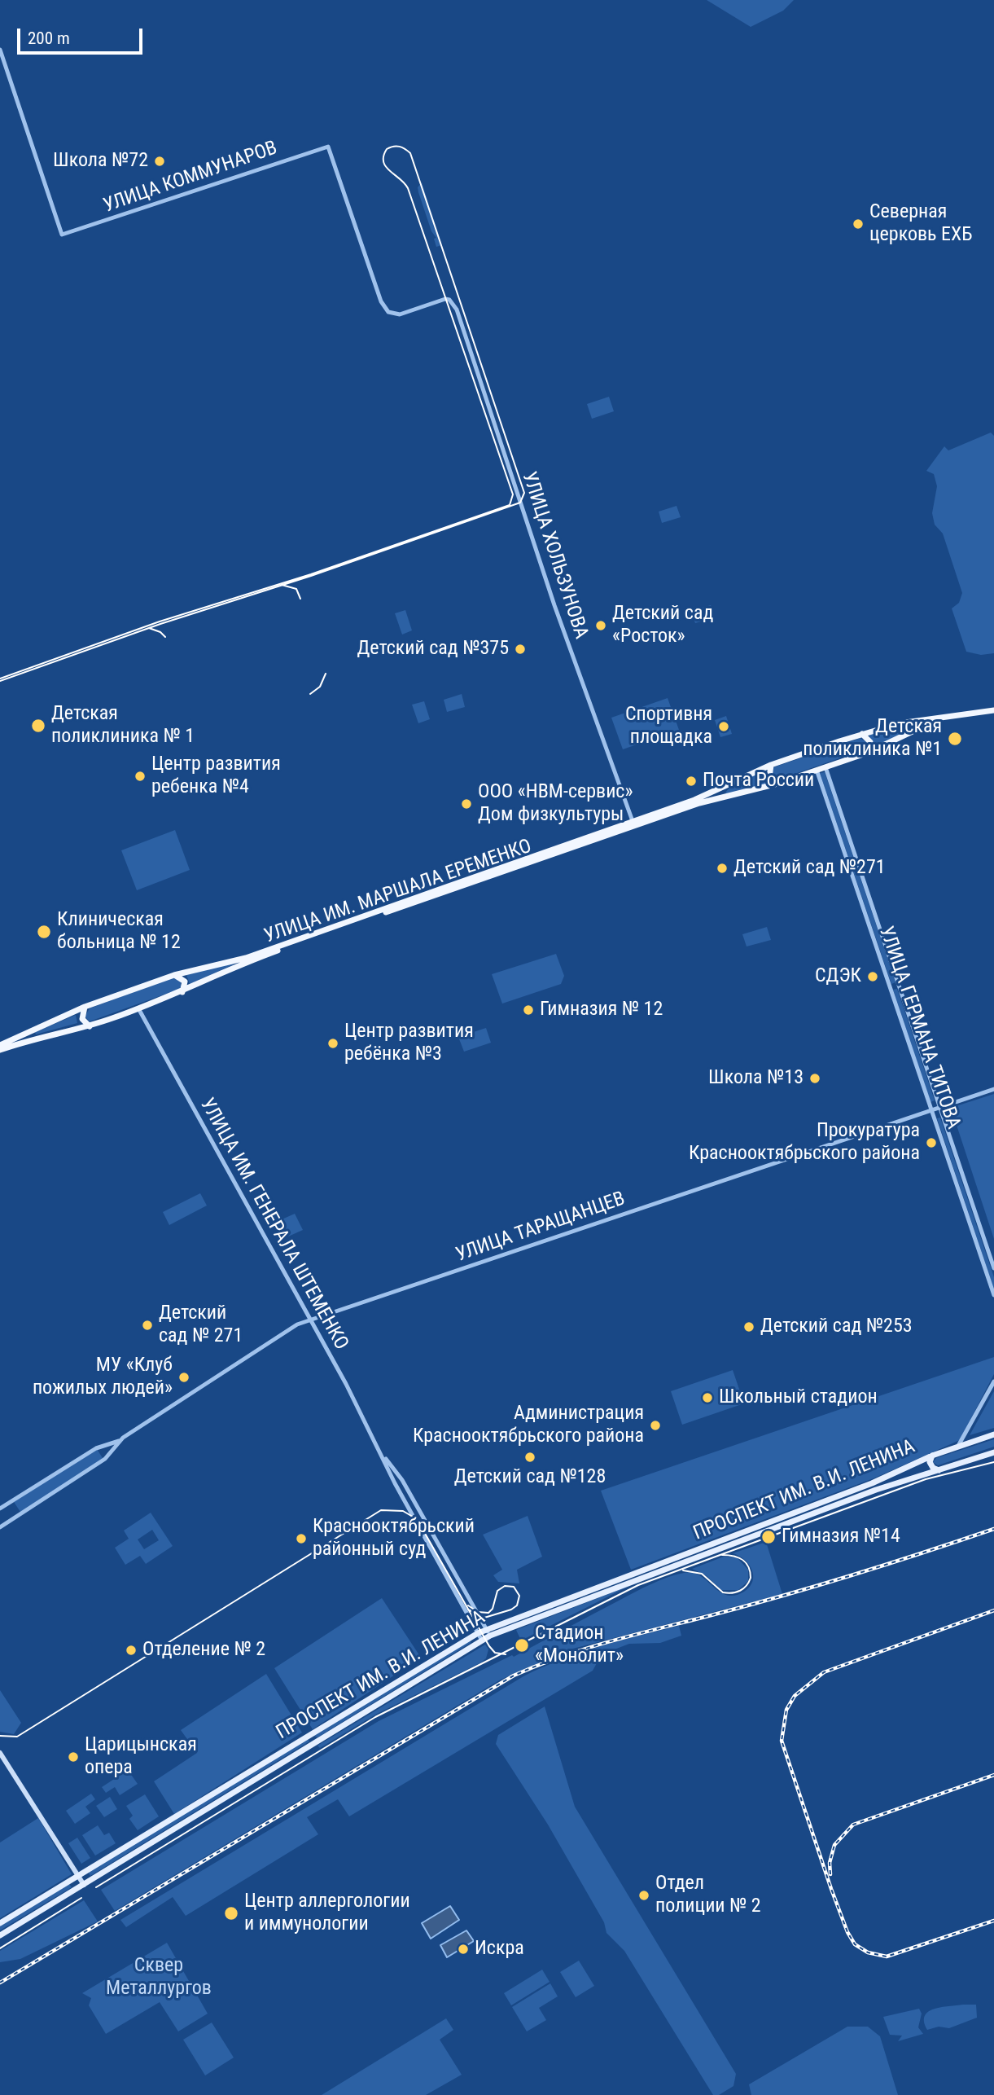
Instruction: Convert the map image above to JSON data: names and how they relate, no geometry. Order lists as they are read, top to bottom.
{
  "streets": {
    "highway": ["УЛИЦА ИМ. МАРШАЛА ЕРЕМЕНКО"],
    "main road": ["ПРОСПЕКТ ИМ. В.И. ЛЕНИНА"],
    "street": [
      "УЛИЦА КОММУНАРОВ",
      "УЛИЦА ХОЛЬЗУНОВА",
      "УЛИЦА ГЕРМАНА ТИТОВА",
      "УЛИЦА ИМ. ГЕНЕРАЛА ШТЕМЕНКО",
      "УЛИЦА ТАРАЩАНЦЕВ"
    ]
  },
  "crossings": [
    ["УЛИЦА КОММУНАРОВ", "УЛИЦА ХОЛЬЗУНОВА"],
    ["УЛИЦА ХОЛЬЗУНОВА", "УЛИЦА ИМ. МАРШАЛА ЕРЕМЕНКО"],
    ["УЛИЦА ИМ. МАРШАЛА ЕРЕМЕНКО", "УЛИЦА ГЕРМАНА ТИТОВА"],
    ["УЛИЦА ИМ. МАРШАЛА ЕРЕМЕНКО", "УЛИЦА ИМ. ГЕНЕРАЛА ШТЕМЕНКО"],
    ["УЛИЦА ГЕРМАНА ТИТОВА", "УЛИЦА ТАРАЩАНЦЕВ"],
    ["УЛИЦА ИМ. ГЕНЕРАЛА ШТЕМЕНКО", "УЛИЦА ТАРАЩАНЦЕВ"],
    ["УЛИЦА ИМ. ГЕНЕРАЛА ШТЕМЕНКО", "ПРОСПЕКТ ИМ. В.И. ЛЕНИНА"]
  ],
  "parks": ["Сквер Металлургов"],
  "places": [
    "Школа №72",
    "Северная церковь ЕХБ",
    "Детский сад «Росток»",
    "Детский сад №375",
    "Детская поликлиника № 1",
    "Спортивня площадка",
    "Детская поликлиника №1",
    "Центр развития ребенка №4",
    "Почта России",
    "ООО «НВМ-сервис» Дом физкультуры",
    "Детский сад №271",
    "Клиническая больница № 12",
    "СДЭК",
    "Гимназия № 12",
    "Центр развития ребёнка №3",
    "Школа №13",
    "Прокуратура Краснооктябрьского района",
    "Детский сад № 271",
    "Детский сад №253",
    "МУ «Клуб пожилых людей»",
    "Школьный стадион",
    "Администрация Краснооктябрьского района",
    "Детский сад №128",
    "Гимназия №14",
    "Краснооктябрьский районный суд",
    "Стадион «Монолит»",
    "Отделение № 2",
    "Царицынская опера",
    "Отдел полиции № 2",
    "Центр аллергологии и иммунологии",
    "Искра"
  ],
  "scale_bar": "200 m"
}
